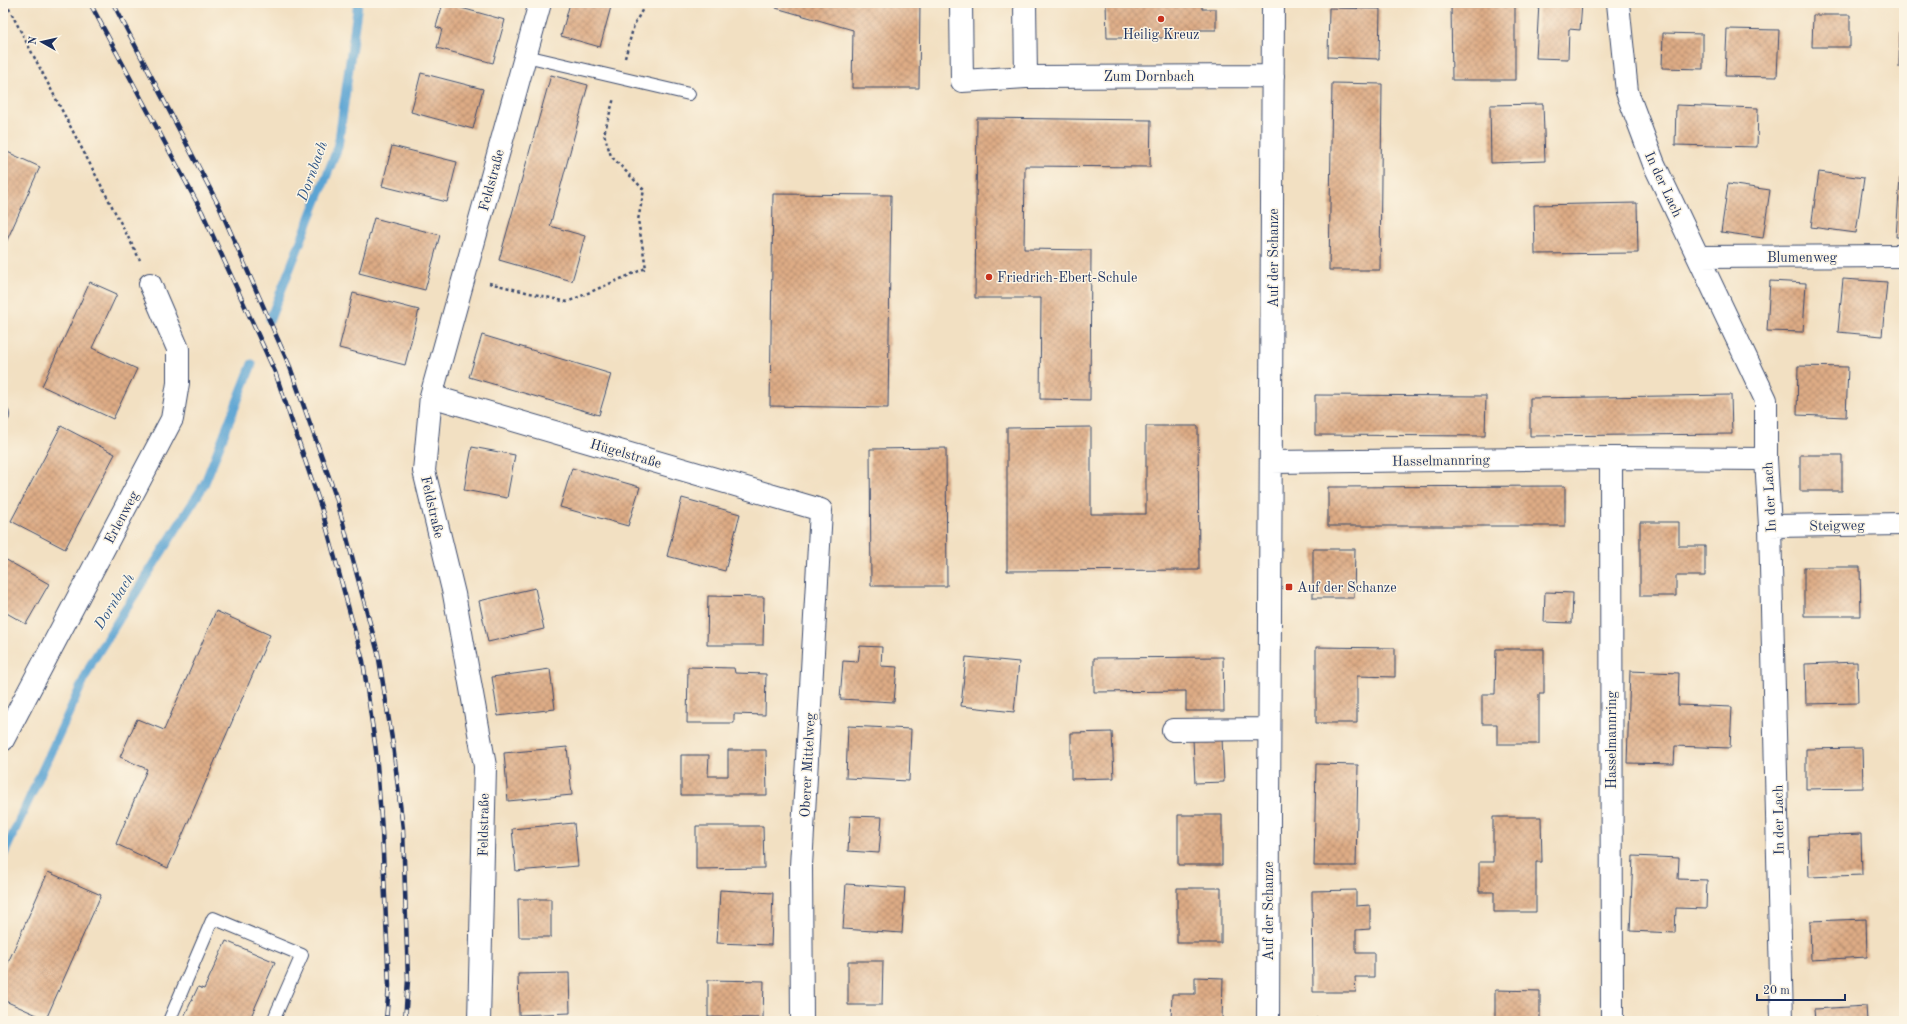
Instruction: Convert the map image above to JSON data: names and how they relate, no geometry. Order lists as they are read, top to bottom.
{
  "streets": {
    "street": [
      "Zum Dornbach",
      "Feldstraße",
      "In der Lach",
      "Blumenweg",
      "Auf der Schanze",
      "Hügelstraße",
      "Hasselmannring",
      "Erlenweg",
      "Steigweg",
      "Oberer Mittelweg"
    ]
  },
  "crossings": [
    ["Zum Dornbach", "Auf der Schanze"],
    ["Feldstraße", "Hügelstraße"],
    ["In der Lach", "Blumenweg"],
    ["In der Lach", "Hasselmannring"],
    ["In der Lach", "Steigweg"],
    ["Auf der Schanze", "Hasselmannring"],
    ["Hügelstraße", "Oberer Mittelweg"]
  ],
  "water": ["Dornbach"],
  "places": {
    "other": ["Heilig Kreuz", "Friedrich-Ebert-Schule"],
    "transit": ["Auf der Schanze"]
  },
  "scale_bar": "20 m",
  "north": "left"
}
